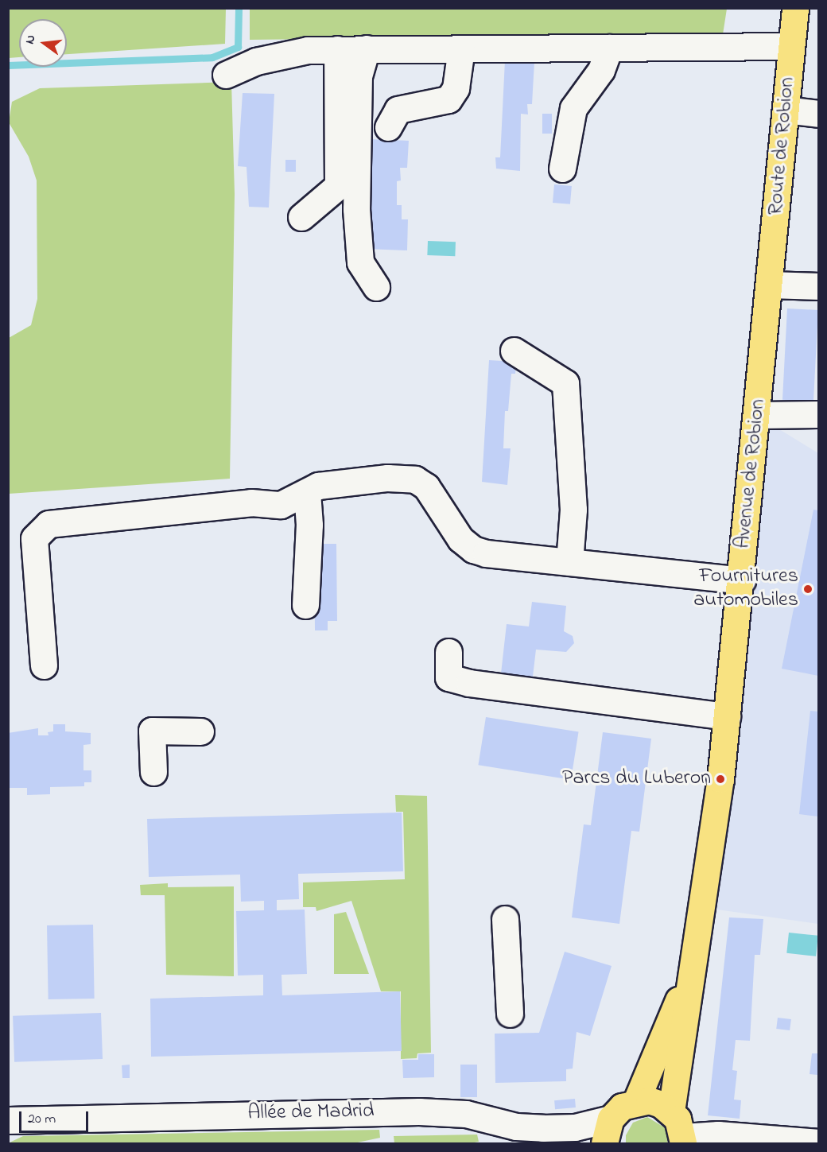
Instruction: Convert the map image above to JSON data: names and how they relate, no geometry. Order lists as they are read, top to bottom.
{
  "streets": {
    "main road": ["Route de Robion", "Avenue de Robion"],
    "street": ["Allée de Madrid"]
  },
  "crossings": [
    ["Route de Robion", "Avenue de Robion"]
  ],
  "places": ["Fournitures automobiles", "Parcs du Luberon"],
  "scale_bar": "20 m",
  "north": "left"
}
